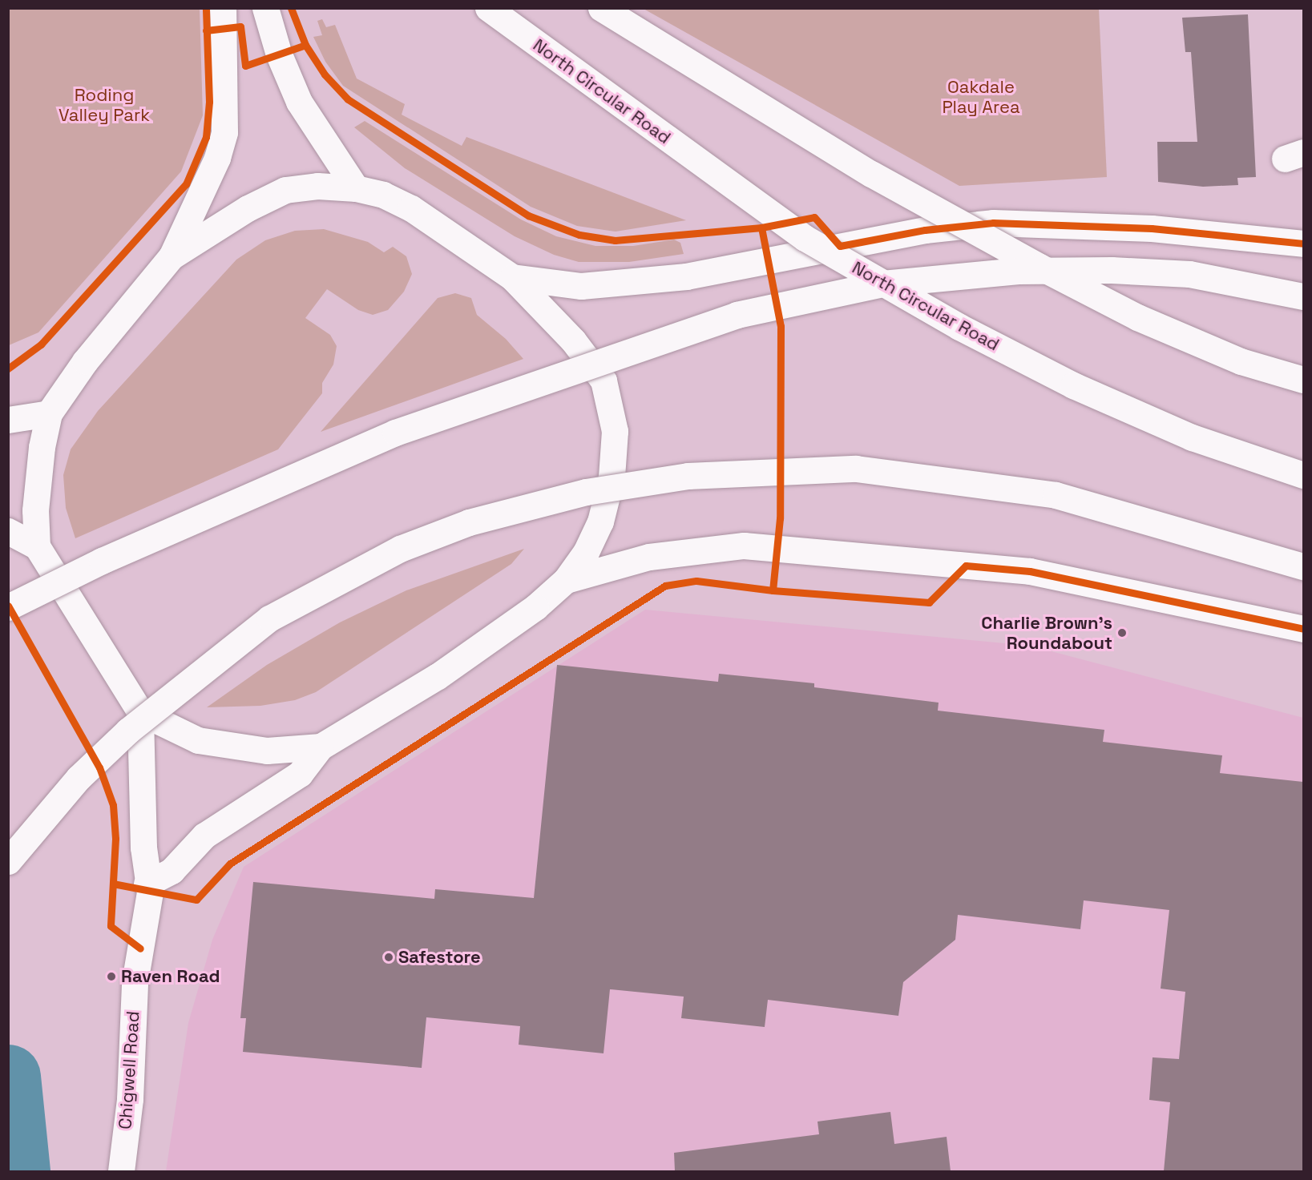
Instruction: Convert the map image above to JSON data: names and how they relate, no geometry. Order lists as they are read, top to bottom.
{
  "streets": {
    "main road": ["North Circular Road", "Chigwell Road"]
  },
  "parks": ["Oakdale Play Area", "Roding Valley Park"],
  "places": ["Charlie Brown's Roundabout", "Safestore", "Raven Road"]
}
